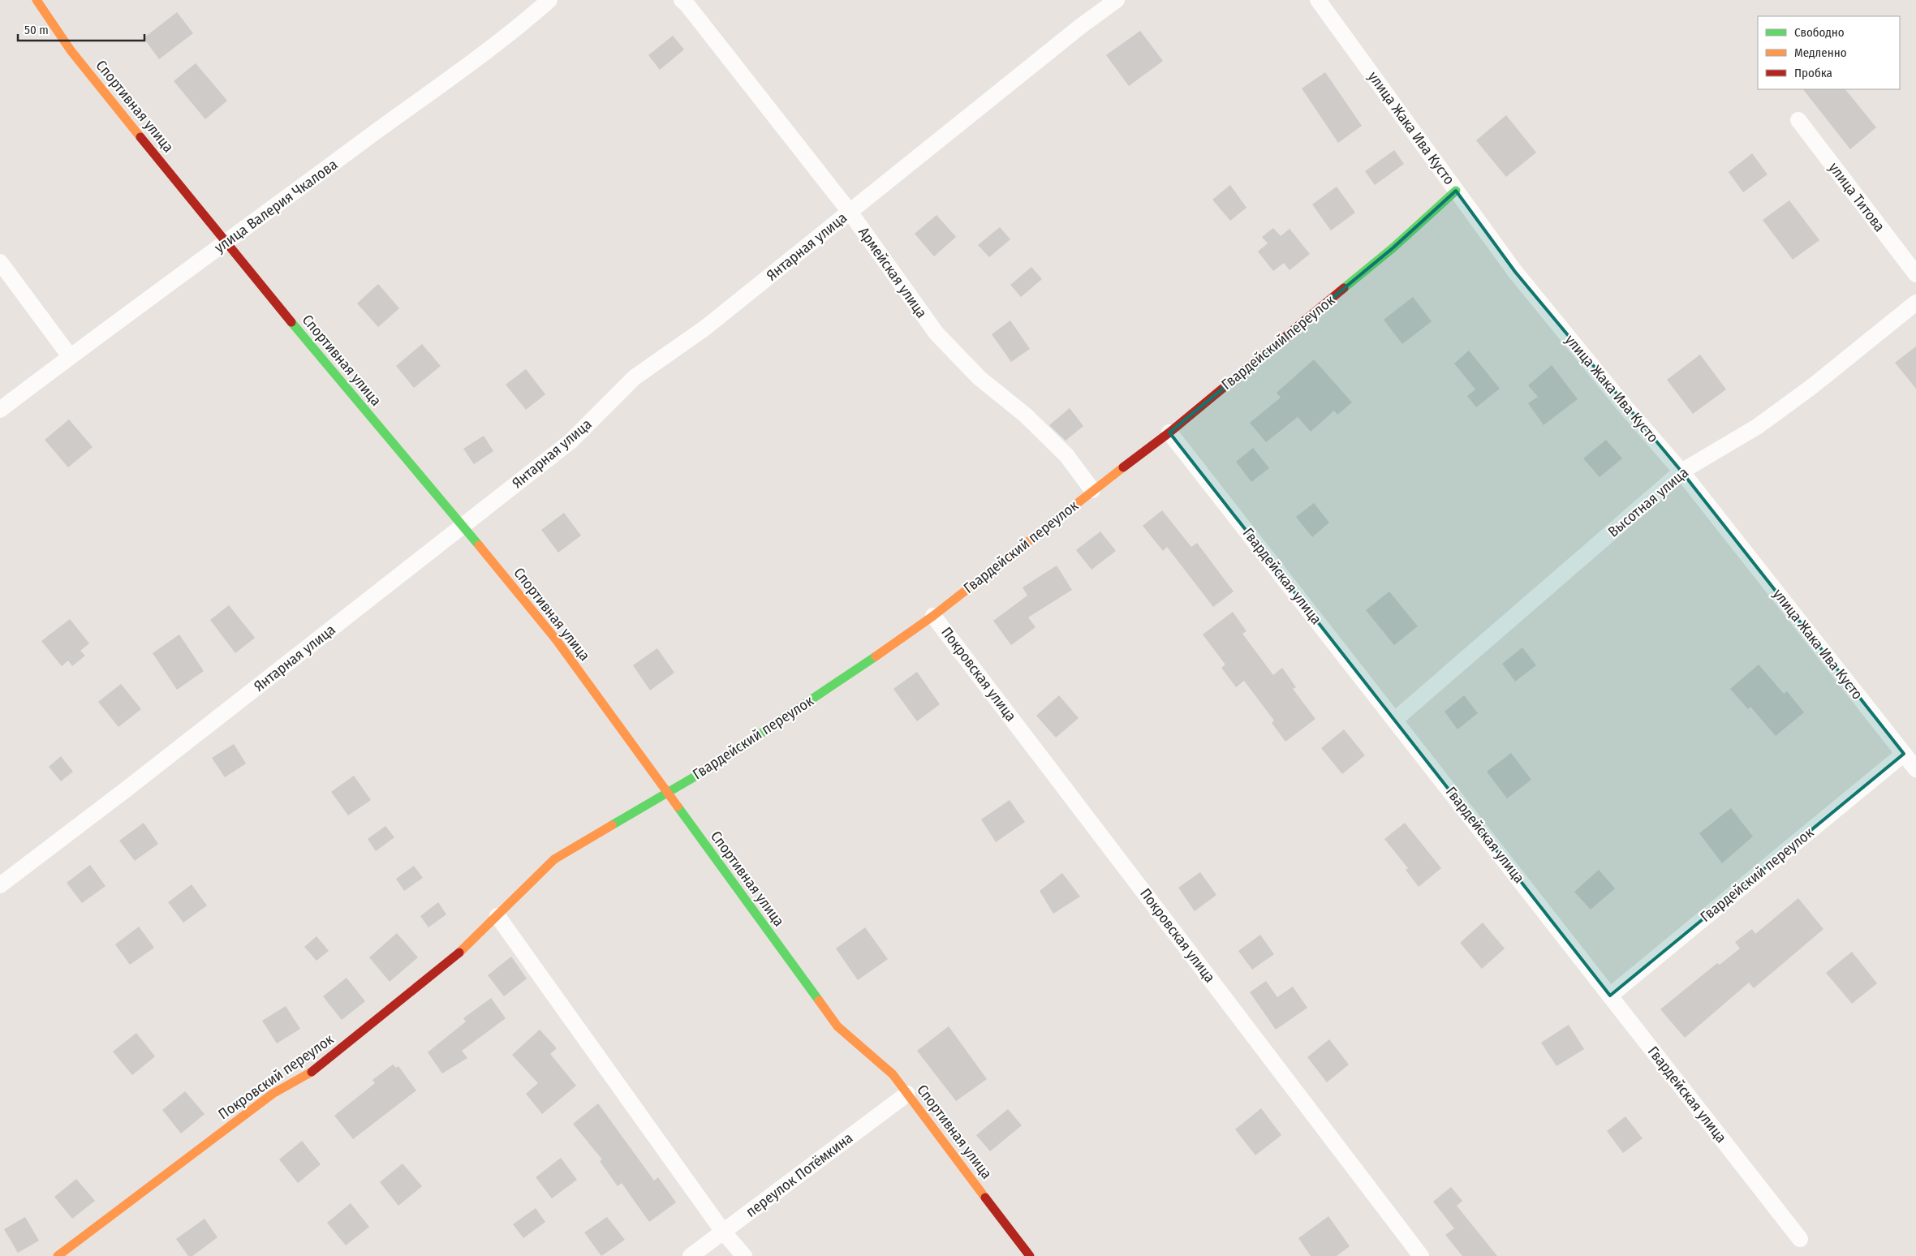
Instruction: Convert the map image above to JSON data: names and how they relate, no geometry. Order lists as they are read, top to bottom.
{
  "streets": {
    "street": [
      "Спортивная улица",
      "улица Жака Ива Кусто",
      "улица Титова",
      "улица Валерия Чкалова",
      "Янтарная улица",
      "Армейская улица",
      "Гвардейский переулок",
      "Высотная улица",
      "Гвардейская улица",
      "Покровская улица",
      "Покровский переулок",
      "переулок Потёмкина"
    ]
  },
  "crossings": [
    ["Спортивная улица", "улица Валерия Чкалова"],
    ["Спортивная улица", "Янтарная улица"],
    ["Спортивная улица", "Гвардейский переулок"],
    ["Спортивная улица", "переулок Потёмкина"],
    ["улица Жака Ива Кусто", "Гвардейский переулок"],
    ["улица Жака Ива Кусто", "Высотная улица"],
    ["Янтарная улица", "Армейская улица"],
    ["Армейская улица", "Гвардейский переулок"],
    ["Гвардейский переулок", "Гвардейская улица"],
    ["Гвардейский переулок", "Покровская улица"],
    ["Гвардейский переулок", "Покровский переулок"],
    ["Высотная улица", "Гвардейская улица"]
  ],
  "legend": ["Свободно", "Медленно", "Пробка"],
  "scale_bar": "50 m"
}
